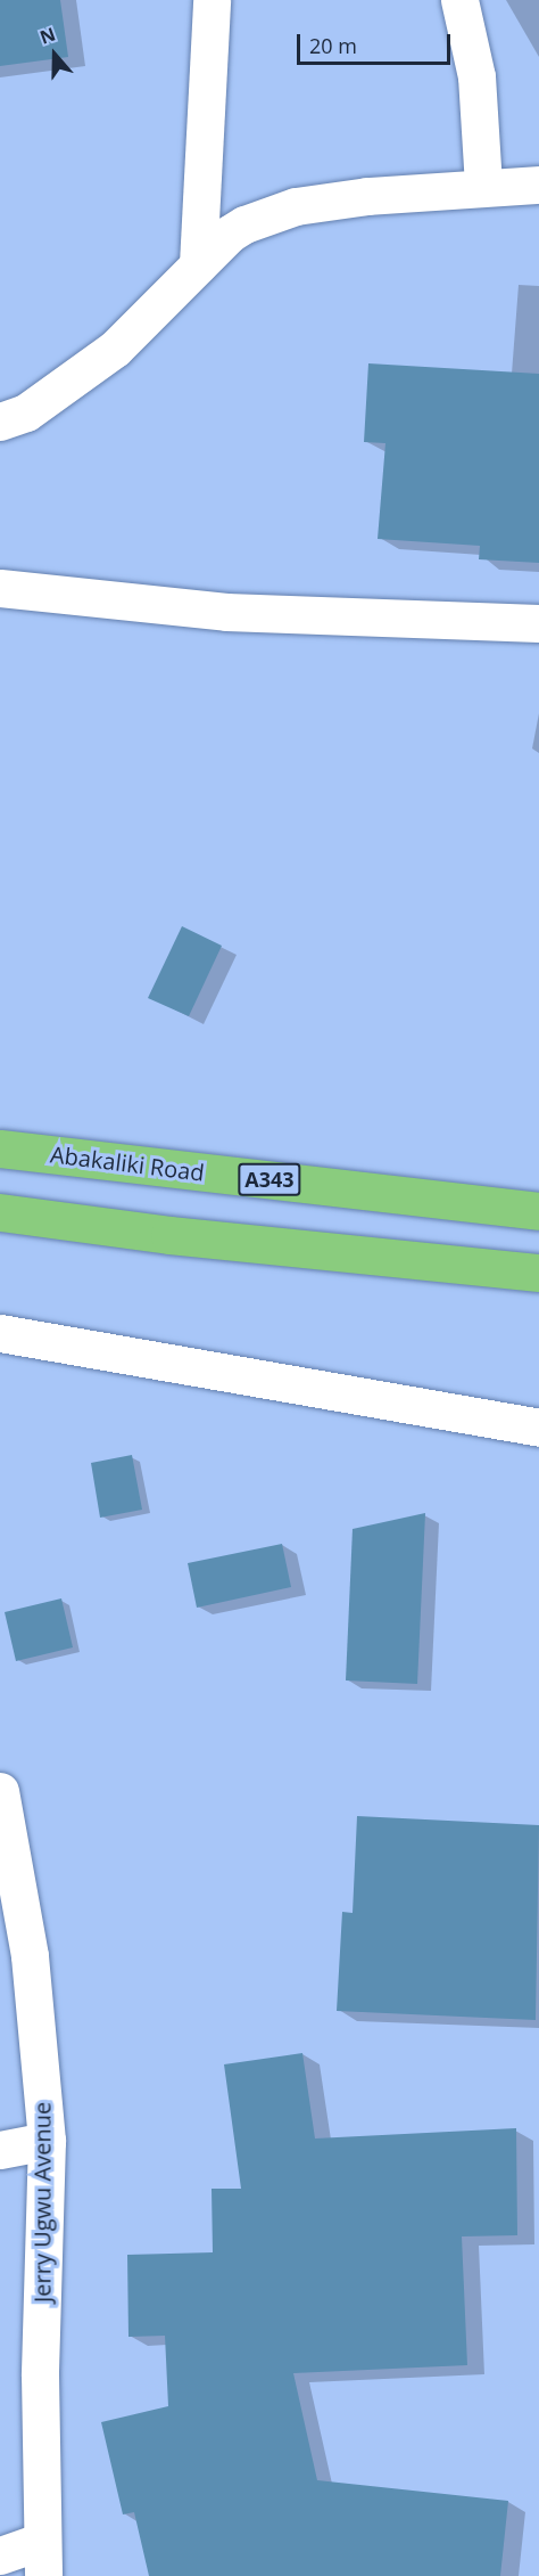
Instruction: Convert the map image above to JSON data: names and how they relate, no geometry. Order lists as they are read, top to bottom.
{
  "streets": {
    "highway": ["Abakaliki Road", "A343"],
    "street": ["Jerry Ugwu Avenue"]
  },
  "scale_bar": "20 m",
  "north": "top"
}
